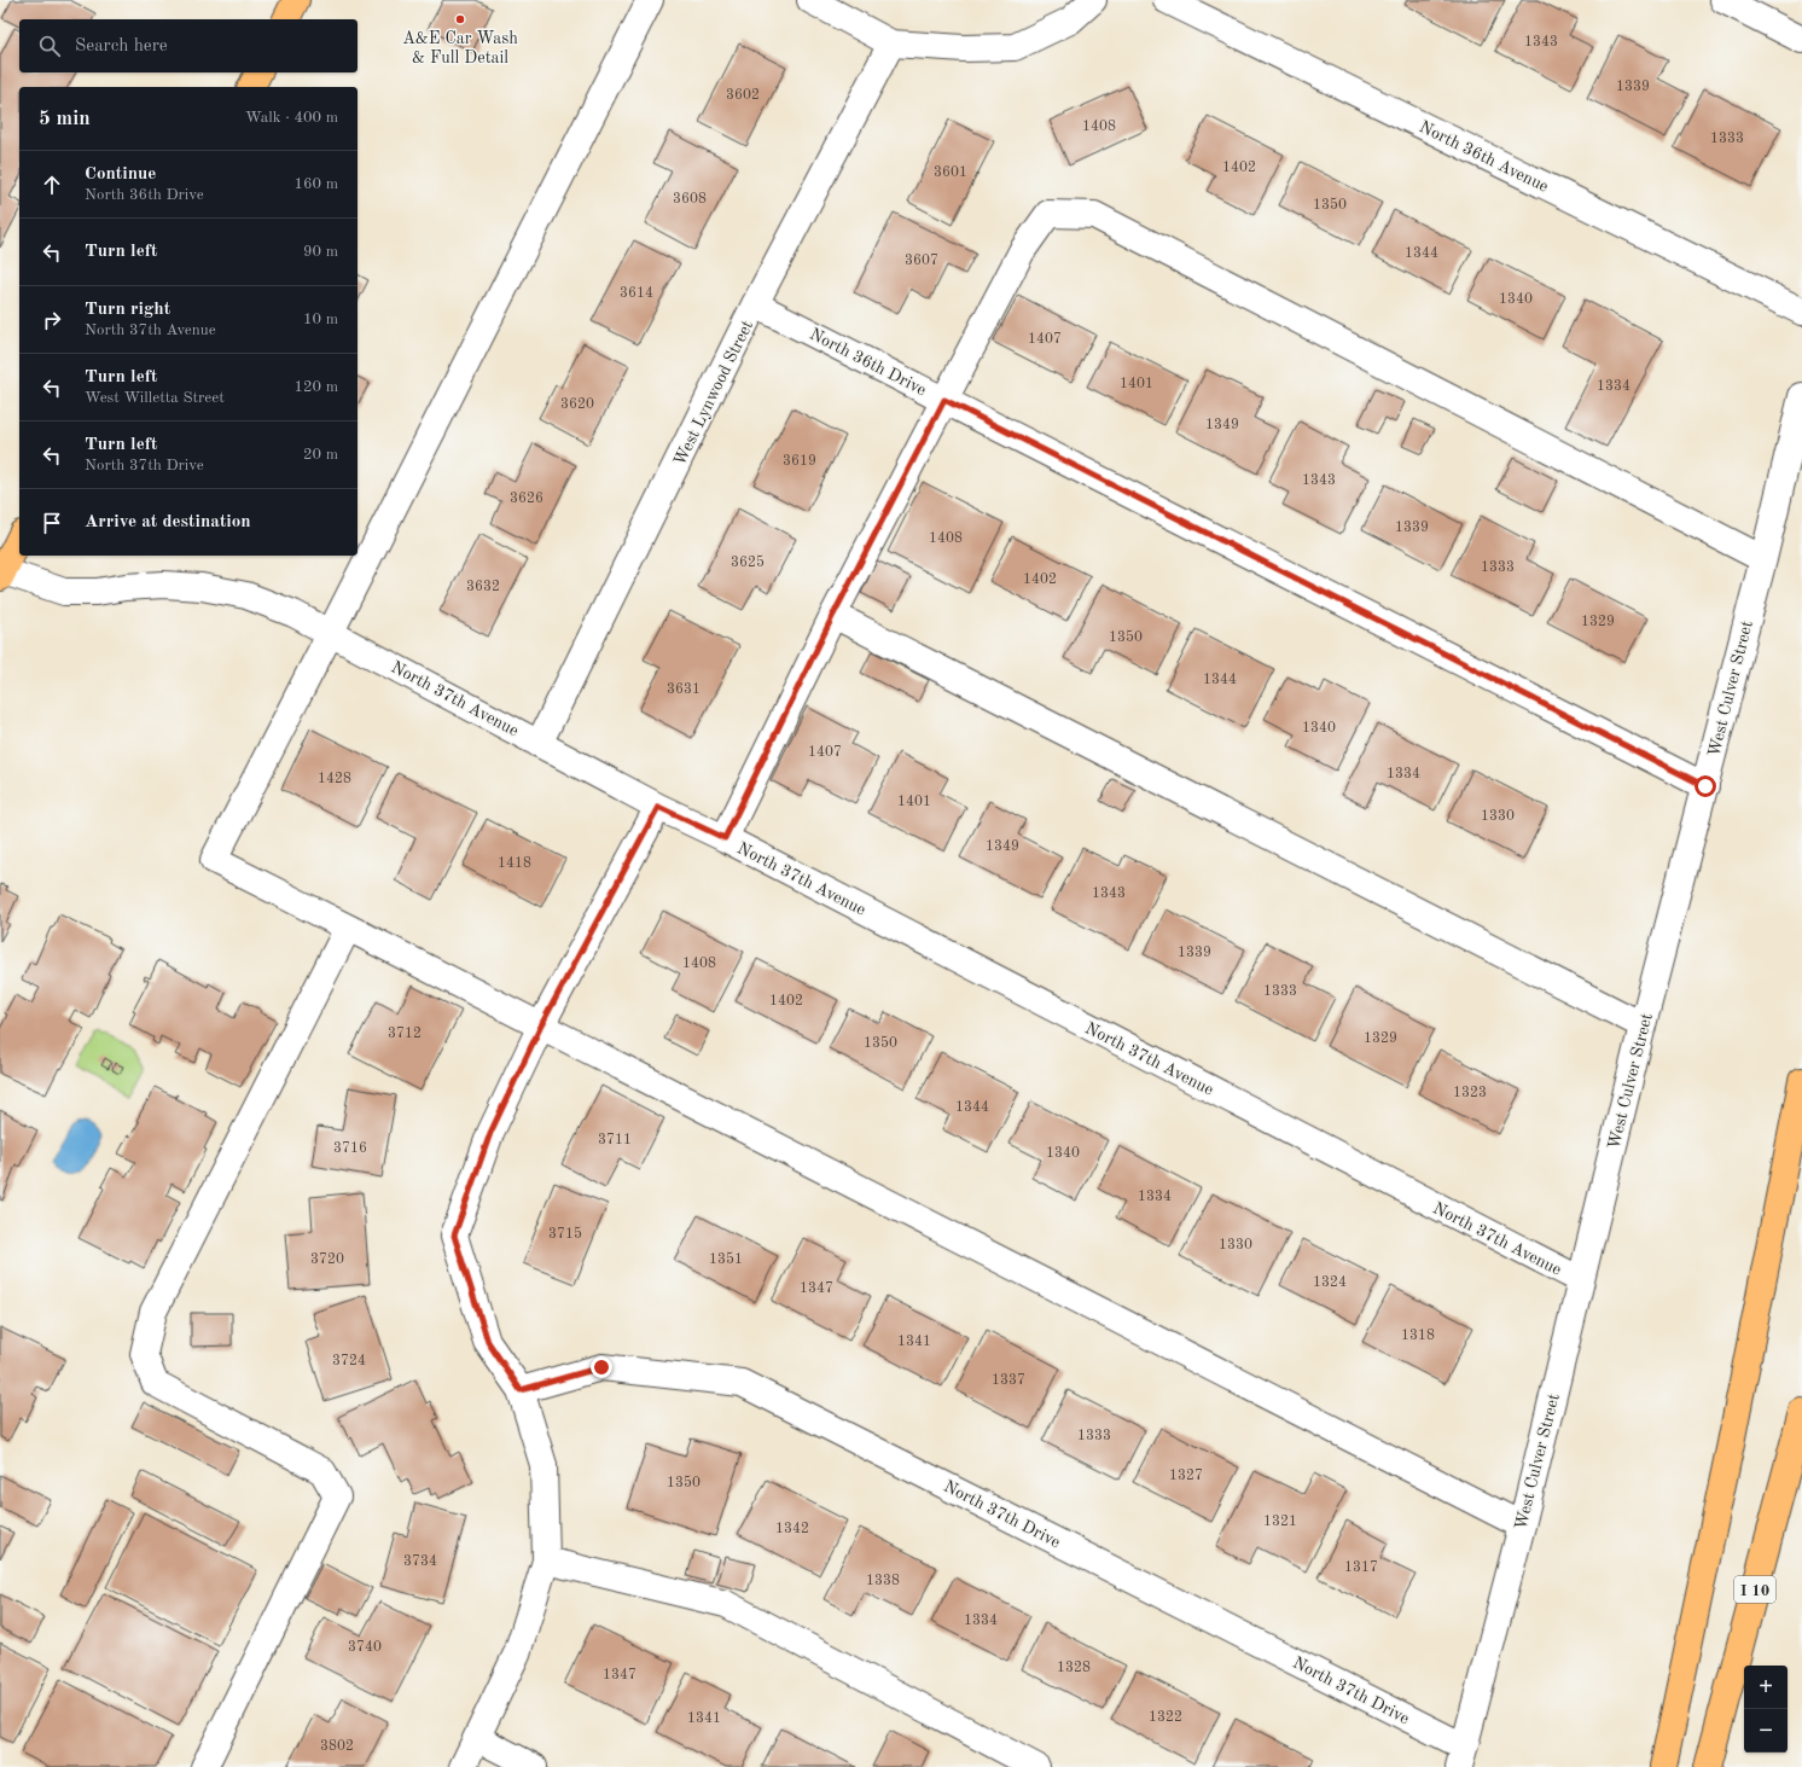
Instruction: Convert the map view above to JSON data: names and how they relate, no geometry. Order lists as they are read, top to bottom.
{
  "streets": {
    "main road": ["I 10"],
    "street": [
      "North 36th Avenue",
      "North 36th Drive",
      "West Lynwood Street",
      "West Culver Street",
      "North 37th Avenue",
      "North 37th Drive"
    ]
  },
  "crossings": [
    ["North 36th Drive", "West Lynwood Street"],
    ["North 36th Drive", "West Culver Street"],
    ["West Lynwood Street", "North 37th Avenue"],
    ["West Culver Street", "North 37th Avenue"],
    ["West Culver Street", "North 37th Drive"]
  ],
  "places": ["A&E Car Wash & Full Detail"],
  "house_numbers": [
    "1343",
    "1339",
    "3602",
    "1408",
    "1333",
    "1402",
    "3601",
    "3608",
    "1350",
    "1344",
    "3607",
    "3614",
    "1340",
    "1407",
    "1401",
    "1334",
    "3620",
    "1349",
    "3619",
    "1343",
    "3626",
    "1339",
    "1408",
    "3625",
    "1333",
    "1402",
    "3632",
    "1329",
    "1350",
    "1344",
    "3631",
    "1340",
    "1407",
    "1334",
    "1428",
    "1401",
    "1330",
    "1349",
    "1418",
    "1343",
    "1339",
    "1408",
    "1333",
    "1402",
    "3712",
    "1329",
    "1350",
    "1323",
    "1344",
    "3711",
    "3716",
    "1340",
    "1334",
    "3715",
    "1330",
    "3720",
    "1351",
    "1324",
    "1347",
    "1318",
    "1341",
    "3724",
    "1337",
    "1333",
    "1327",
    "1350",
    "1321",
    "1342",
    "3734",
    "1317",
    "1338",
    "1334",
    "3740",
    "1328",
    "1347",
    "1322",
    "1341",
    "3802"
  ],
  "page": {
    "search": "Search here",
    "heading": ["5 min", "Walk · 400 m"],
    "list": [
      ["Continue", "North 36th Drive", "160 m"],
      ["Turn left", "90 m"],
      ["Turn right", "North 37th Avenue", "10 m"],
      ["Turn left", "West Willetta Street", "120 m"],
      ["Turn left", "North 37th Drive", "20 m"],
      "Arrive at destination"
    ],
    "map_buttons": ["+", "−"]
  }
}
